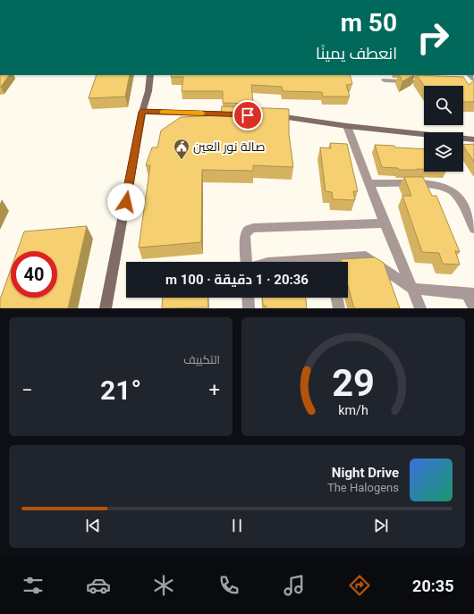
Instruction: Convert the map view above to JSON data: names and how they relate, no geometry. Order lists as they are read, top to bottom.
{
  "places": {
    "public building": ["صالة نور العين"]
  },
  "page": {
    "turn": ["50 m", "انعطف يمينًا"],
    "limit": "40",
    "trip": "20:36 · 1 دقيقة · 100 m",
    "tile": "التكييف",
    "heat": ["−", "21°", "+"],
    "song": ["Night Drive", "The Halogens"],
    "tabs": "20:35",
    "gauge": ["29", "km/h"]
  }
}
